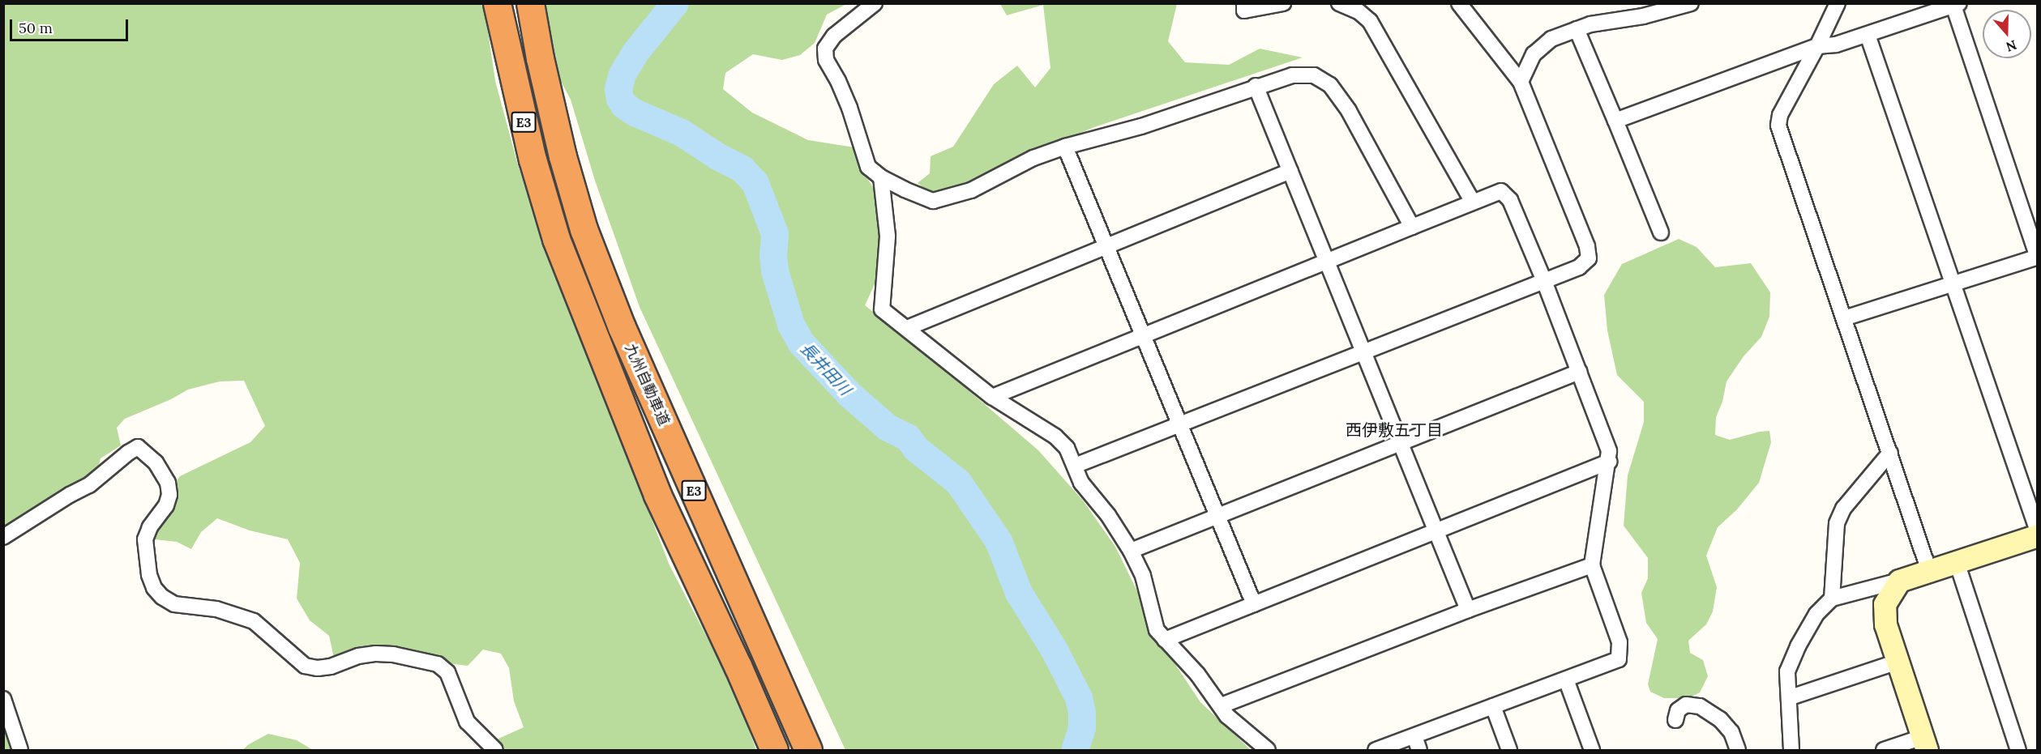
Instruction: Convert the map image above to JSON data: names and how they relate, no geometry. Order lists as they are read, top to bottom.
{
  "streets": {
    "highway": ["E3", "九州自動車道"]
  },
  "districts": ["西伊敷五丁目"],
  "water": ["長井田川"],
  "scale_bar": "50 m",
  "north": "bottom"
}
